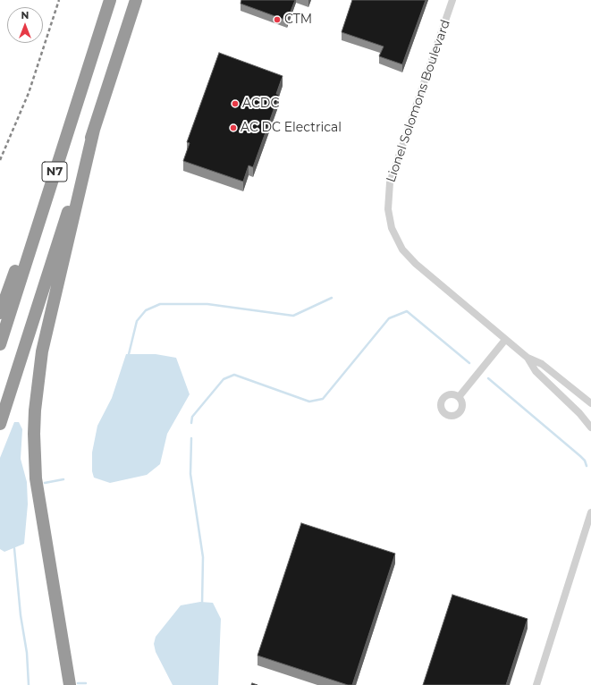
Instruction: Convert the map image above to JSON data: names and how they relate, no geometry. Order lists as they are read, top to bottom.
{
  "streets": {
    "highway": ["N7"],
    "street": ["Lionel Solomons Boulevard"]
  },
  "places": ["CTM", "ACDC", "AC DC Electrical"],
  "north": "top"
}
